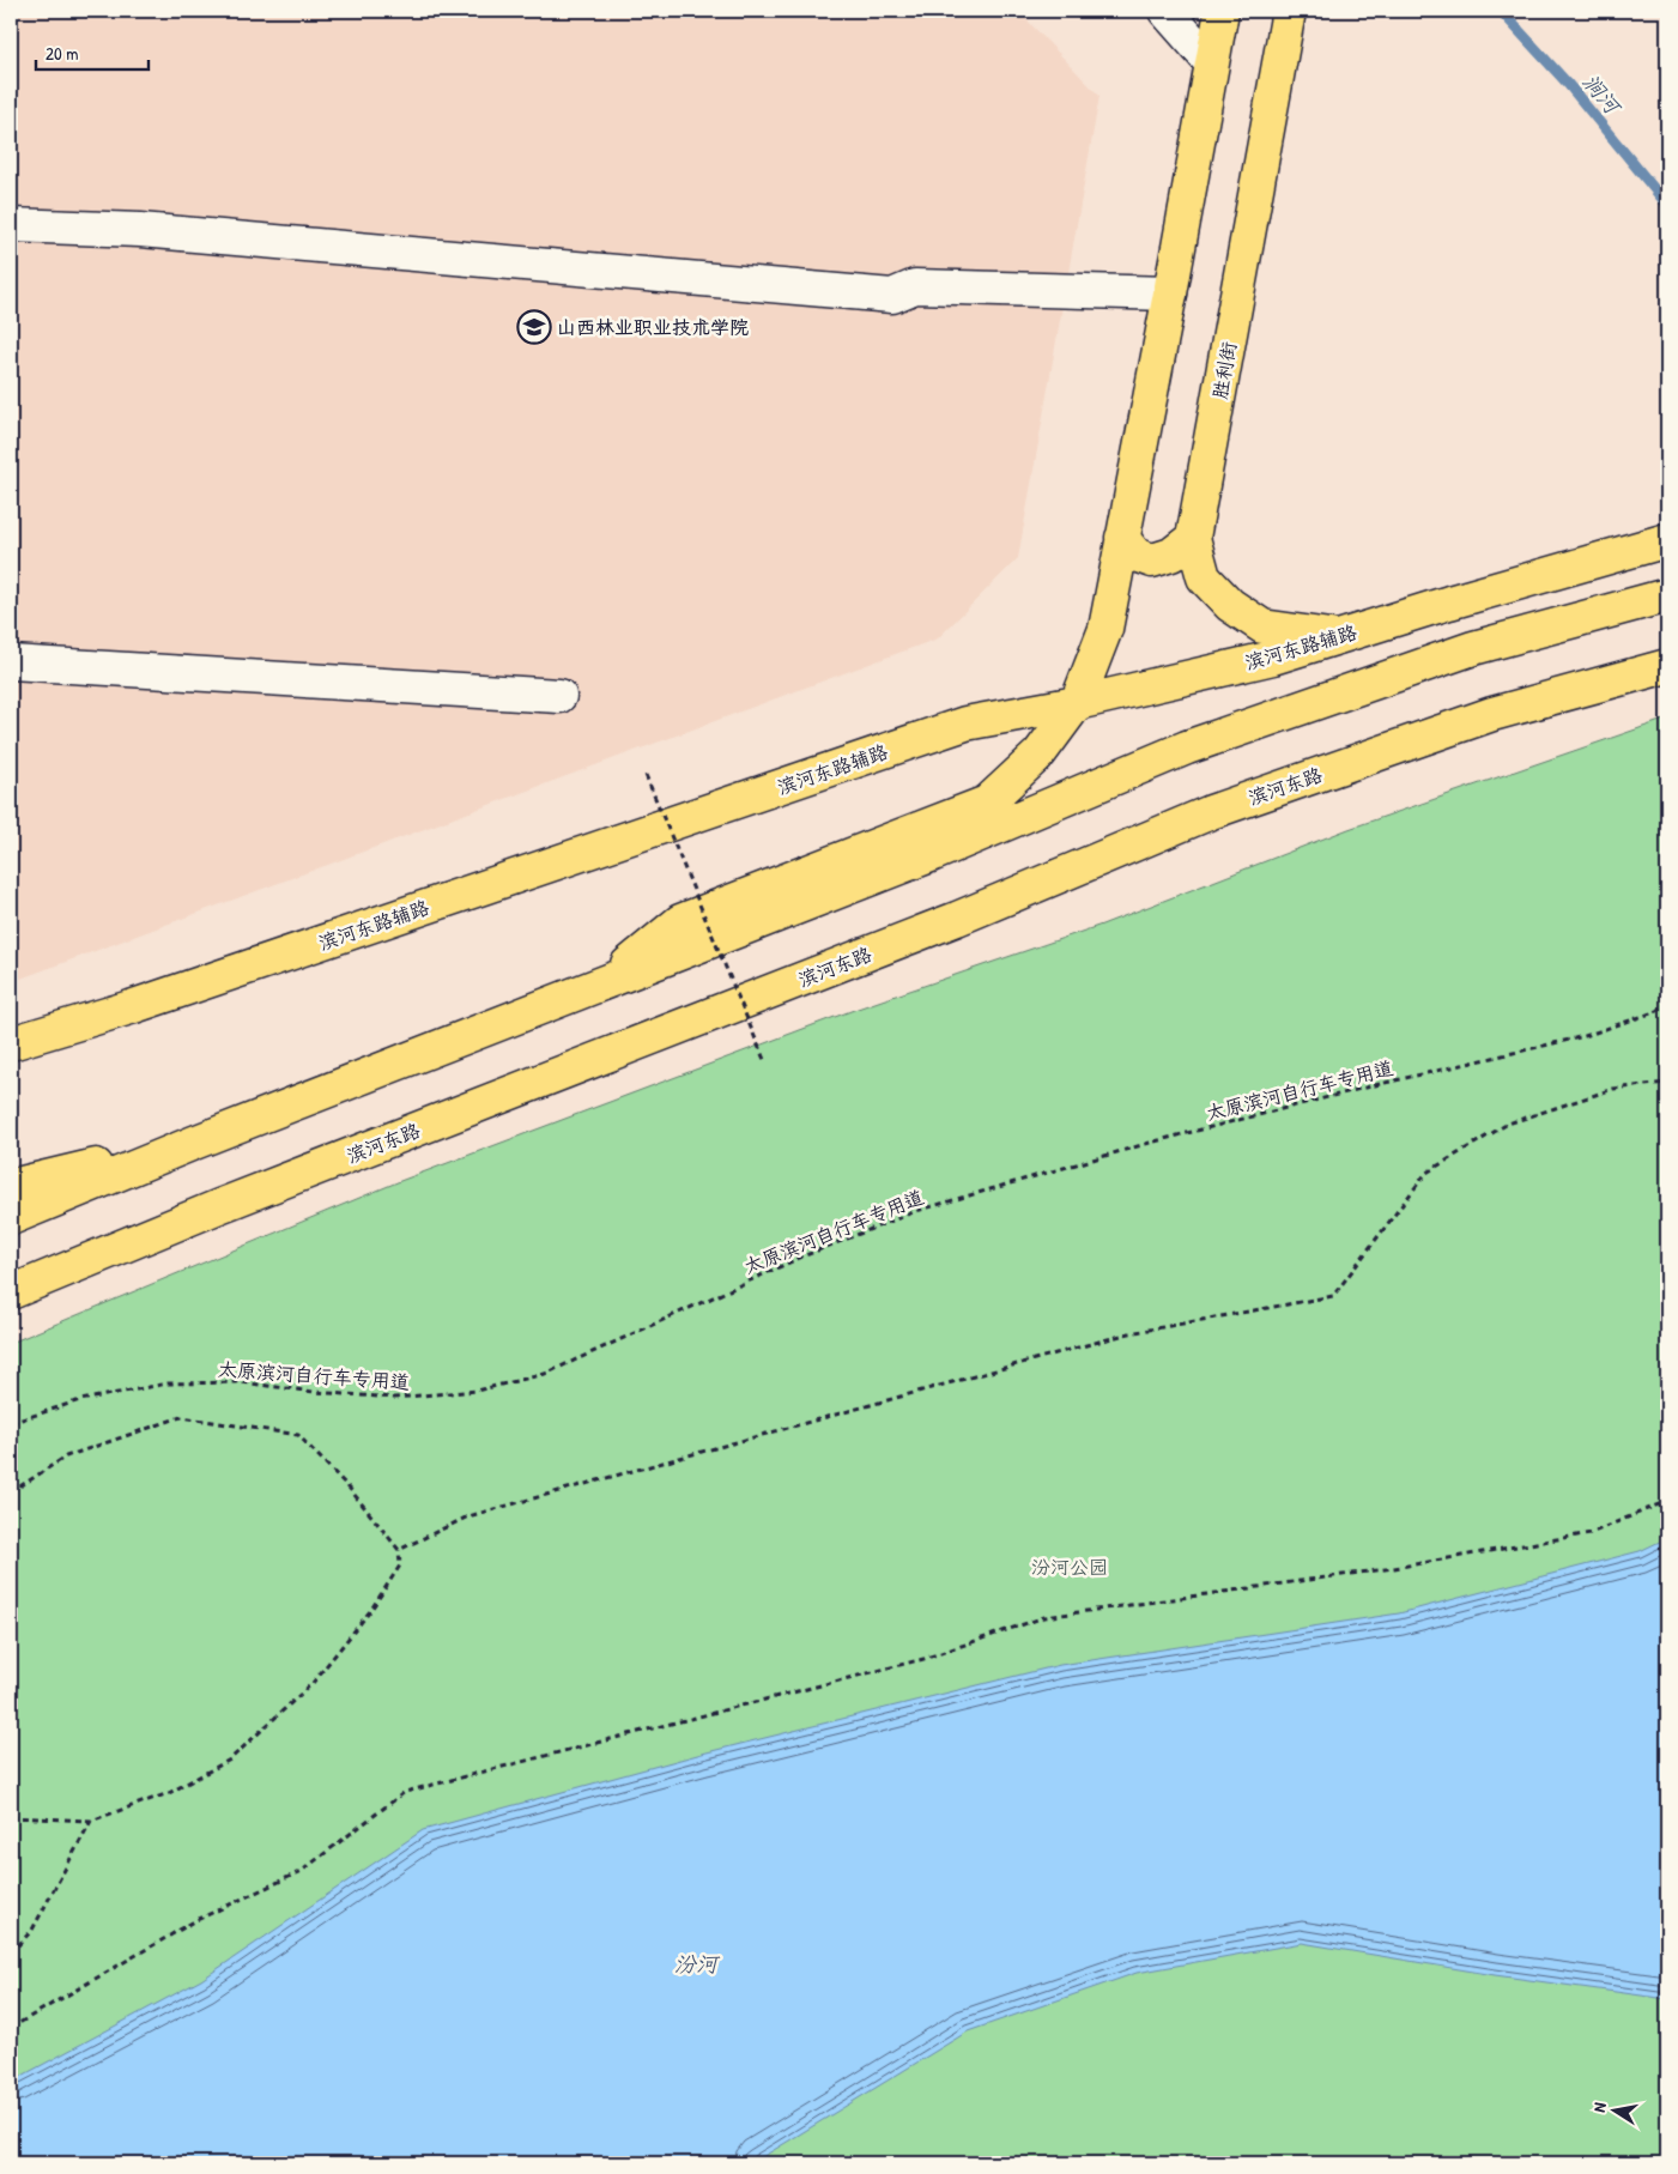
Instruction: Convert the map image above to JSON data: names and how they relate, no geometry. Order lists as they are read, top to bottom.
{
  "streets": {
    "main road": ["胜利街", "滨河东路辅路", "滨河东路"],
    "path": ["太原滨河自行车专用道"]
  },
  "crossings": [
    ["胜利街", "滨河东路辅路"]
  ],
  "water": ["涧河", "汾河"],
  "parks": ["汾河公园"],
  "places": {
    "school or university": ["山西林业职业技术学院"]
  },
  "scale_bar": "20 m",
  "north": "left"
}
